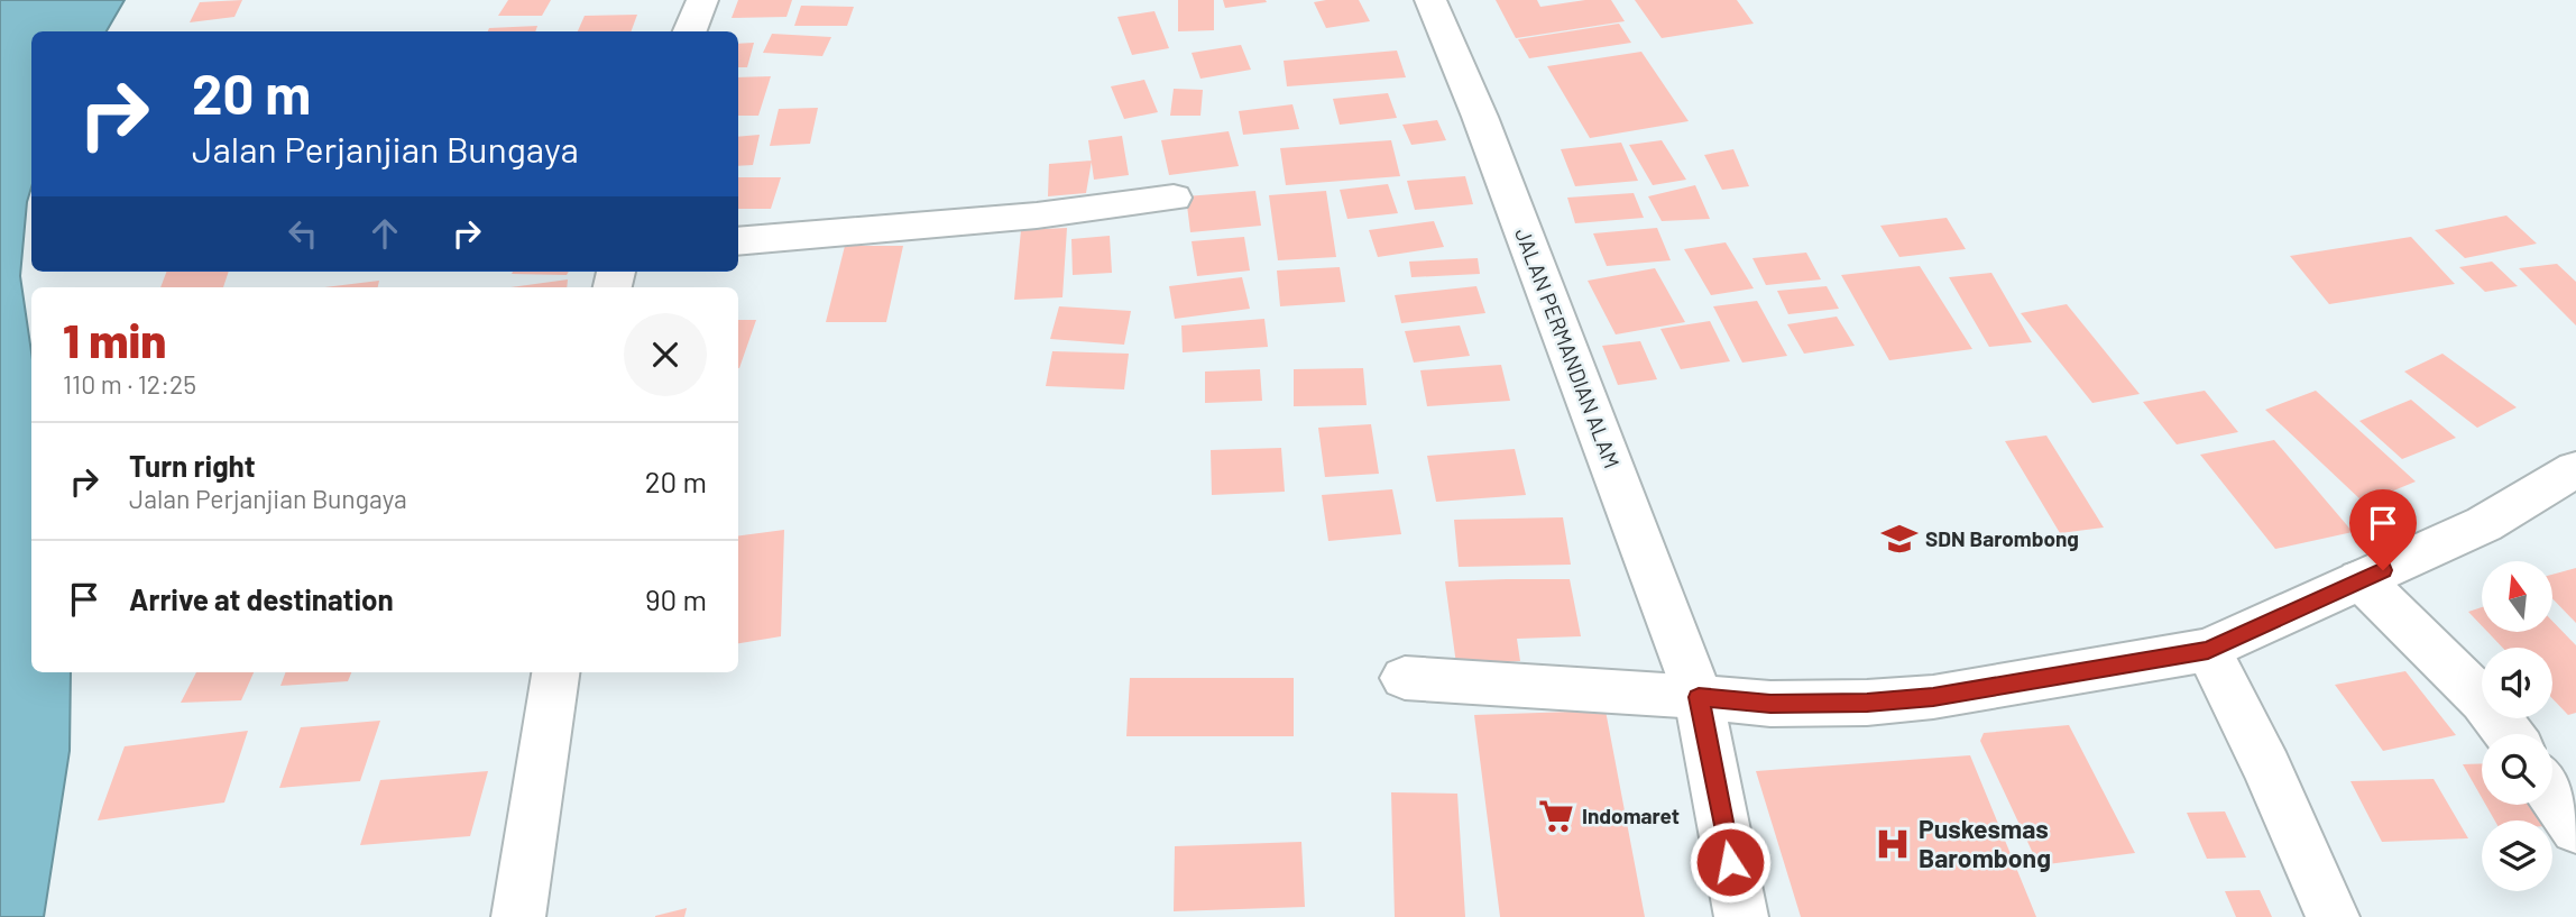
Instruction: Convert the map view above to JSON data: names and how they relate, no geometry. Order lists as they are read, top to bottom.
{
  "streets": {
    "main road": ["JALAN PERMANDIAN ALAM"]
  },
  "places": {
    "school or university": ["SDN Barombong"],
    "supermarket": ["Indomaret"],
    "hospital": ["Puskesmas Barombong"]
  },
  "north": "top",
  "page": {
    "turn": ["20 m", "Jalan Perjanjian Bungaya"],
    "heading": ["1 min", "110 m · 12:25"],
    "list": [
      {
        "name": "Turn right",
        "note": "Jalan Perjanjian Bungaya",
        "value": "20 m"
      },
      {
        "name": "Arrive at destination",
        "value": "90 m"
      }
    ]
  }
}
